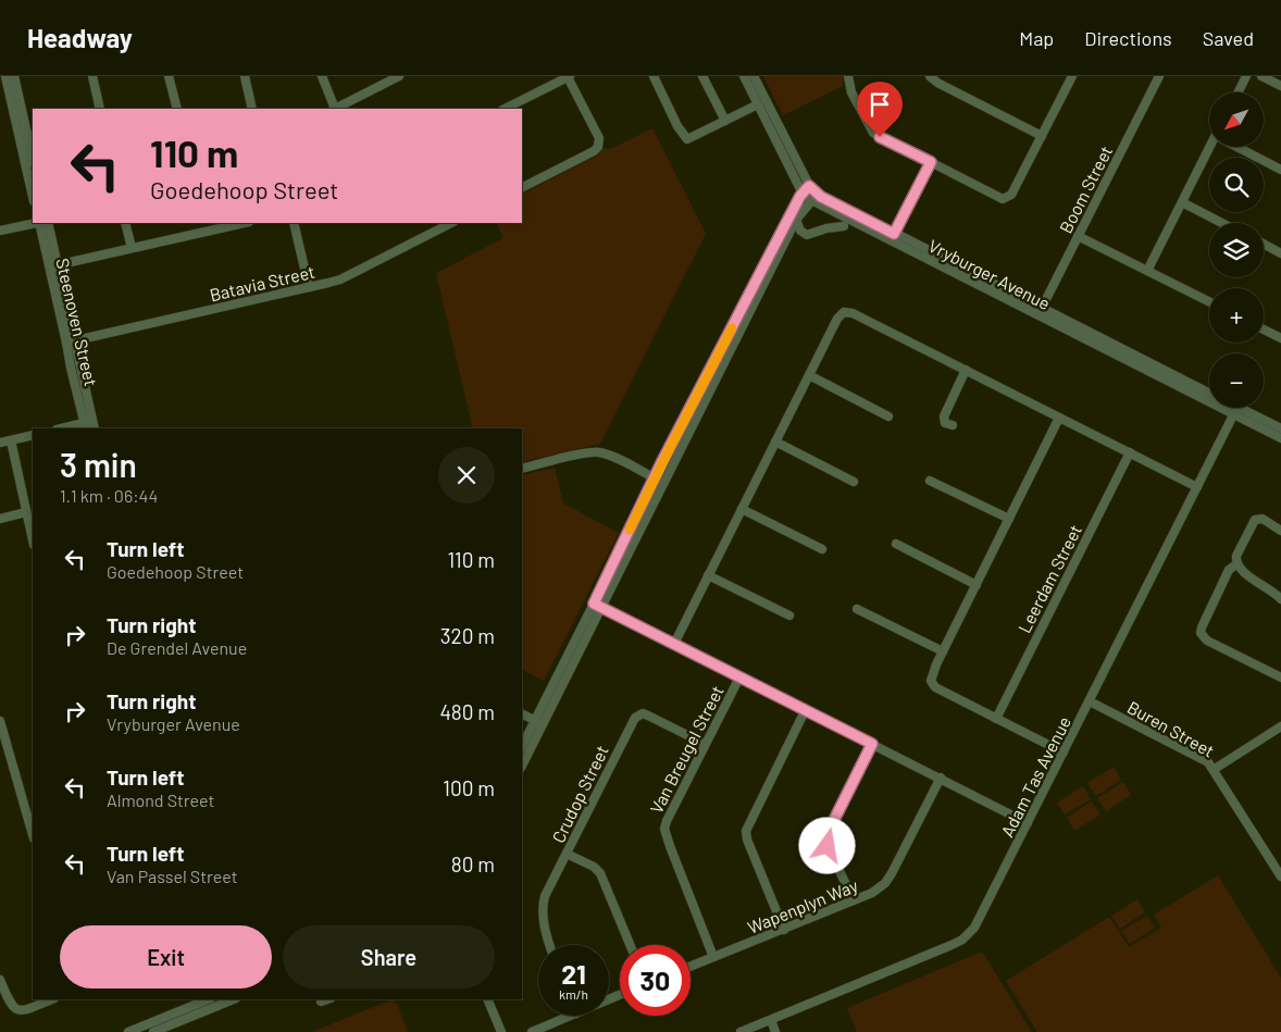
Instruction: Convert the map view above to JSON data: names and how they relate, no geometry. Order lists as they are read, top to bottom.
{
  "streets": {
    "street": [
      "Boom Street",
      "Vryburger Avenue",
      "Batavia Street",
      "Steenoven Street",
      "Leerdam Street",
      "Buren Street",
      "Van Breugel Street",
      "Adam Tas Avenue",
      "Crudop Street",
      "Wapenplyn Way"
    ]
  },
  "crossings": [
    ["Boom Street", "Vryburger Avenue"],
    ["Vryburger Avenue", "Adam Tas Avenue"],
    ["Batavia Street", "Steenoven Street"],
    ["Buren Street", "Adam Tas Avenue"],
    ["Van Breugel Street", "Crudop Street"],
    ["Van Breugel Street", "Wapenplyn Way"]
  ],
  "north": "bottom left",
  "page": {
    "header": "Headway",
    "nav": ["Map", "Directions", "Saved"],
    "map_buttons": ["+", "−"],
    "turn": ["110 m", "Goedehoop Street"],
    "heading": ["3 min", "1.1 km · 06:44"],
    "list": [
      {
        "name": "Turn left",
        "note": "Goedehoop Street",
        "value": "110 m"
      },
      {
        "name": "Turn right",
        "note": "De Grendel Avenue",
        "value": "320 m"
      },
      {
        "name": "Turn right",
        "note": "Vryburger Avenue",
        "value": "480 m"
      },
      {
        "name": "Turn left",
        "note": "Almond Street",
        "value": "100 m"
      },
      {
        "name": "Turn left",
        "note": "Van Passel Street",
        "value": "80 m"
      }
    ],
    "buttons": ["Exit", "Share"],
    "speed": "21 km/h",
    "limit": "30"
  }
}
